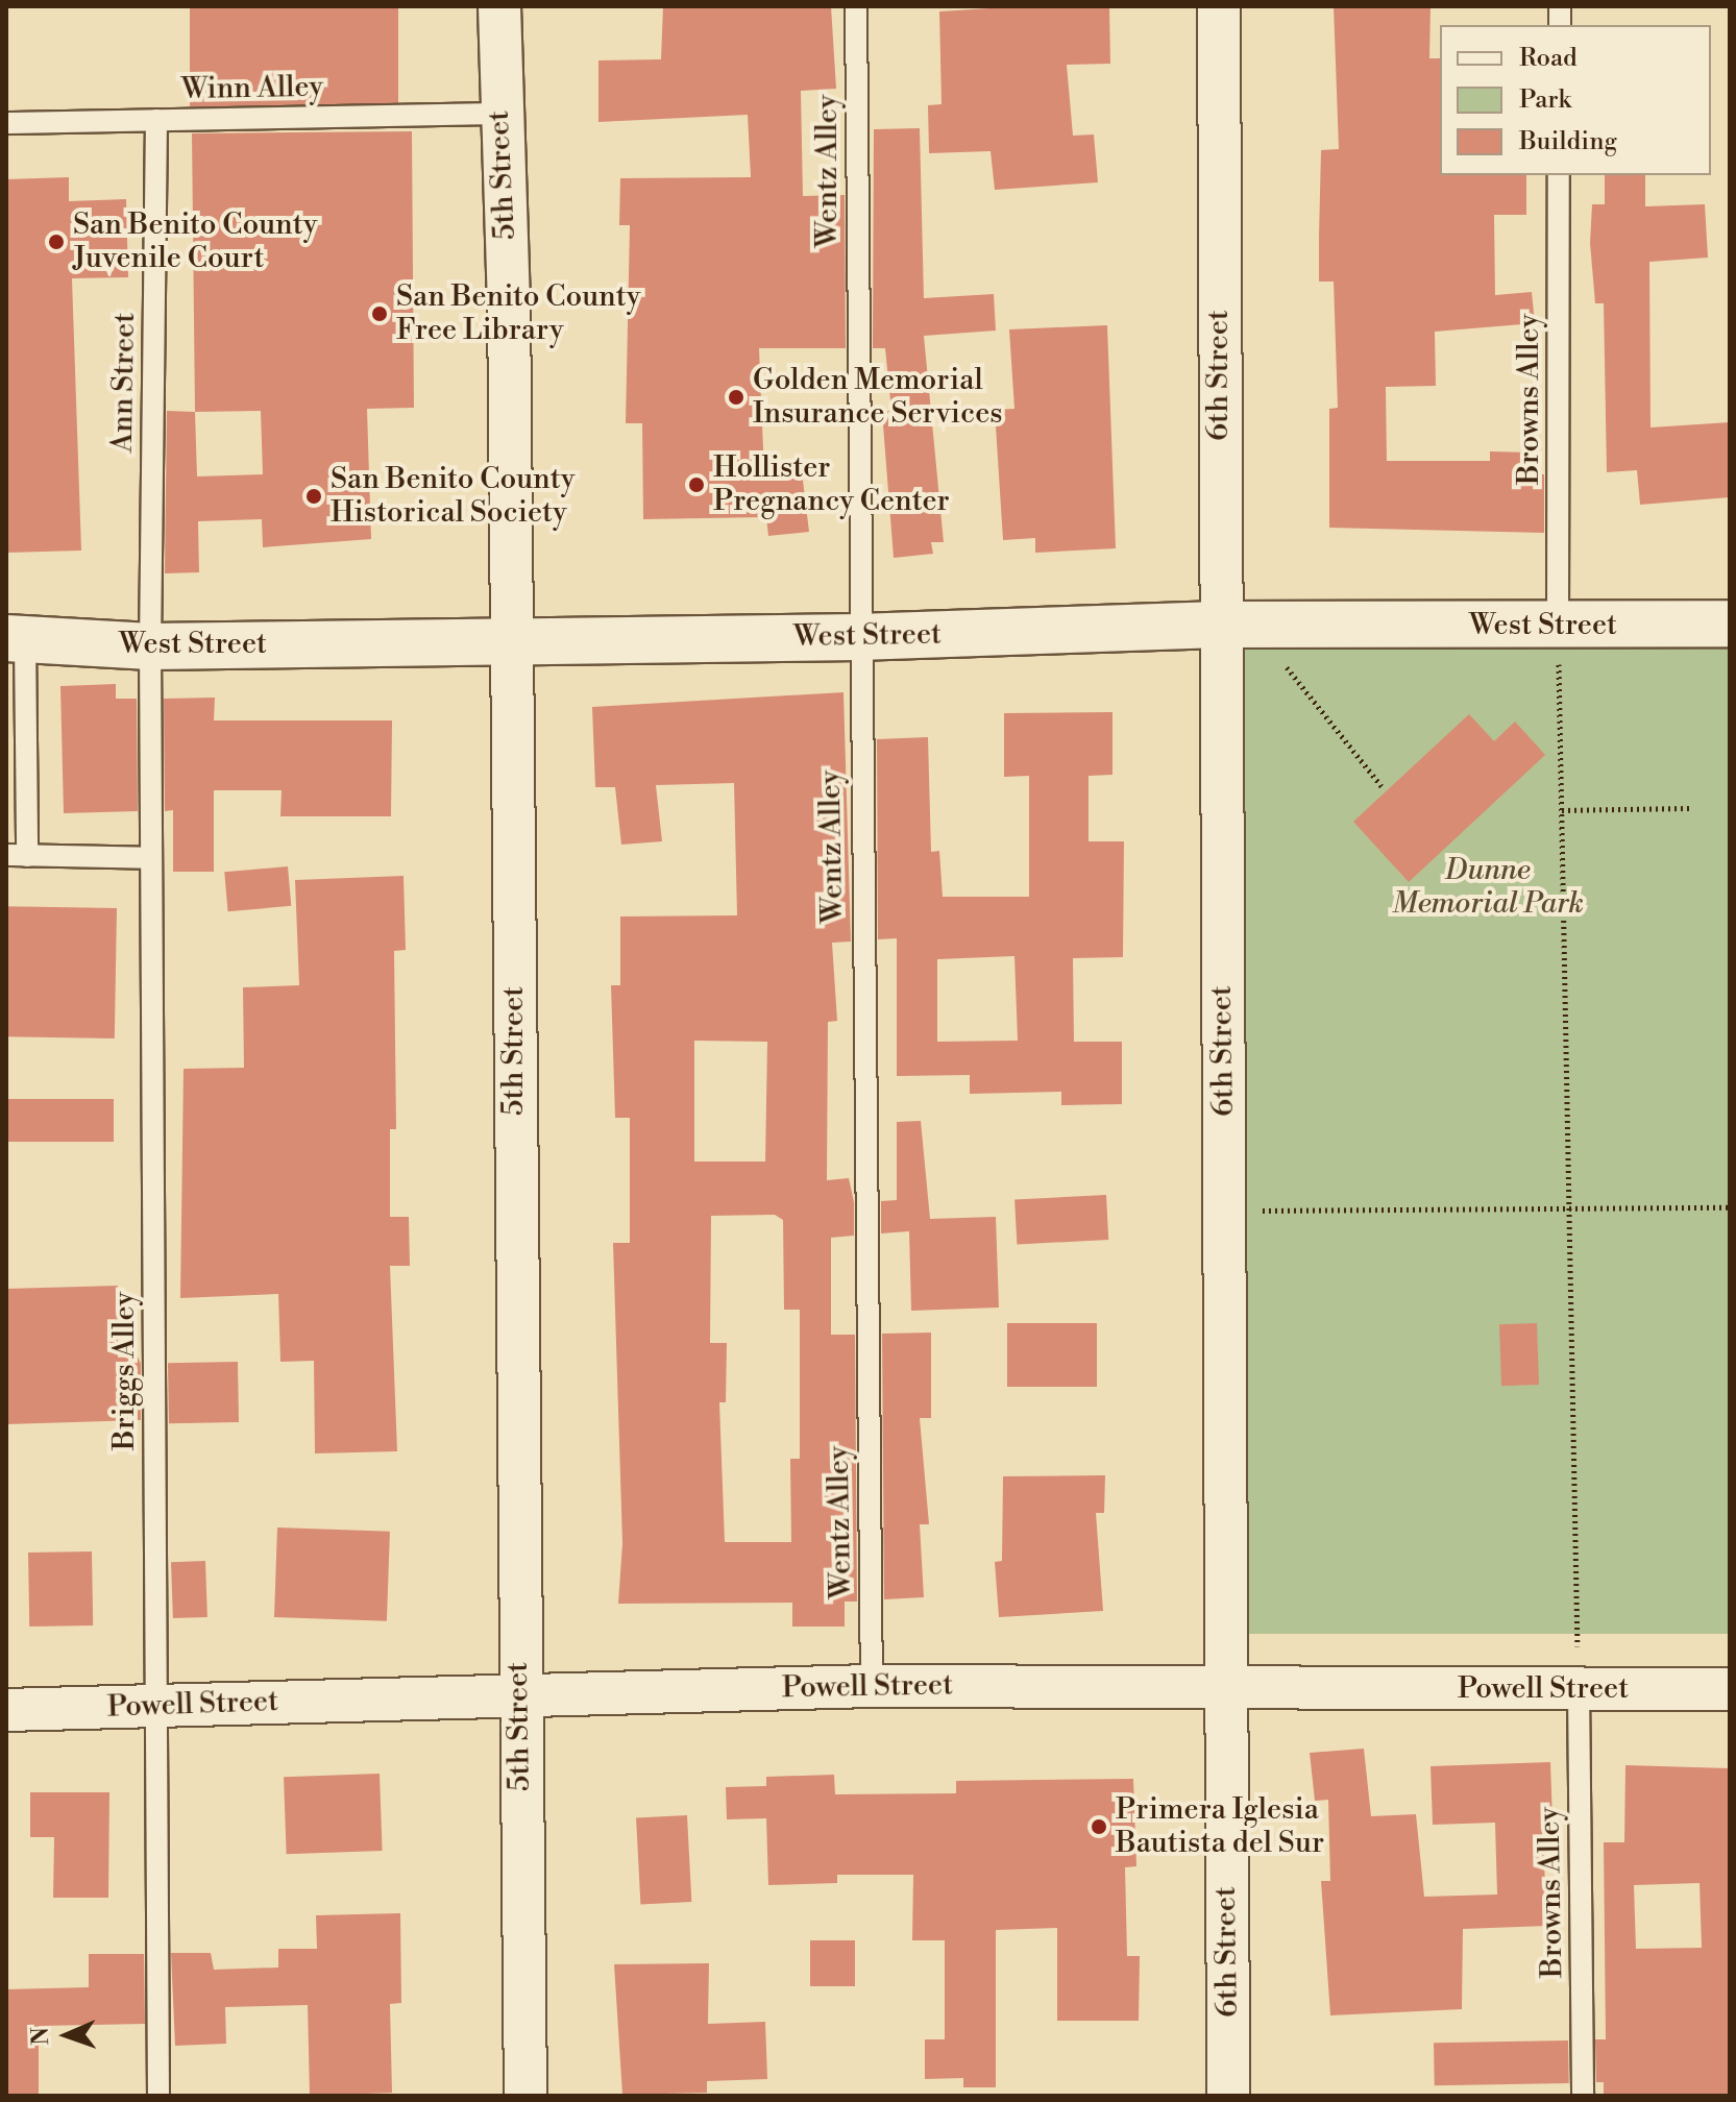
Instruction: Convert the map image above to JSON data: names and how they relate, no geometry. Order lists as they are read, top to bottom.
{
  "streets": {
    "street": [
      "5th Street",
      "6th Street",
      "West Street",
      "Powell Street"
    ],
    "lane": [
      "Winn Alley",
      "Wentz Alley",
      "Ann Street",
      "Browns Alley",
      "Briggs Alley"
    ]
  },
  "crossings": [
    ["Winn Alley", "5th Street"],
    ["Winn Alley", "Ann Street"],
    ["Wentz Alley", "West Street"],
    ["Wentz Alley", "Powell Street"],
    ["5th Street", "West Street"],
    ["5th Street", "Powell Street"],
    ["6th Street", "West Street"],
    ["6th Street", "Powell Street"],
    ["Ann Street", "West Street"],
    ["Ann Street", "Briggs Alley"],
    ["Browns Alley", "West Street"],
    ["Browns Alley", "Powell Street"],
    ["West Street", "Briggs Alley"],
    ["Briggs Alley", "Powell Street"]
  ],
  "parks": ["Dunne Memorial Park"],
  "places": [
    "San Benito County Juvenile Court",
    "San Benito County Free Library",
    "Golden Memorial Insurance Services",
    "Hollister Pregnancy Center",
    "San Benito County Historical Society",
    "Primera Iglesia Bautista del Sur"
  ],
  "legend": ["Road", "Park", "Building"],
  "north": "left"
}
